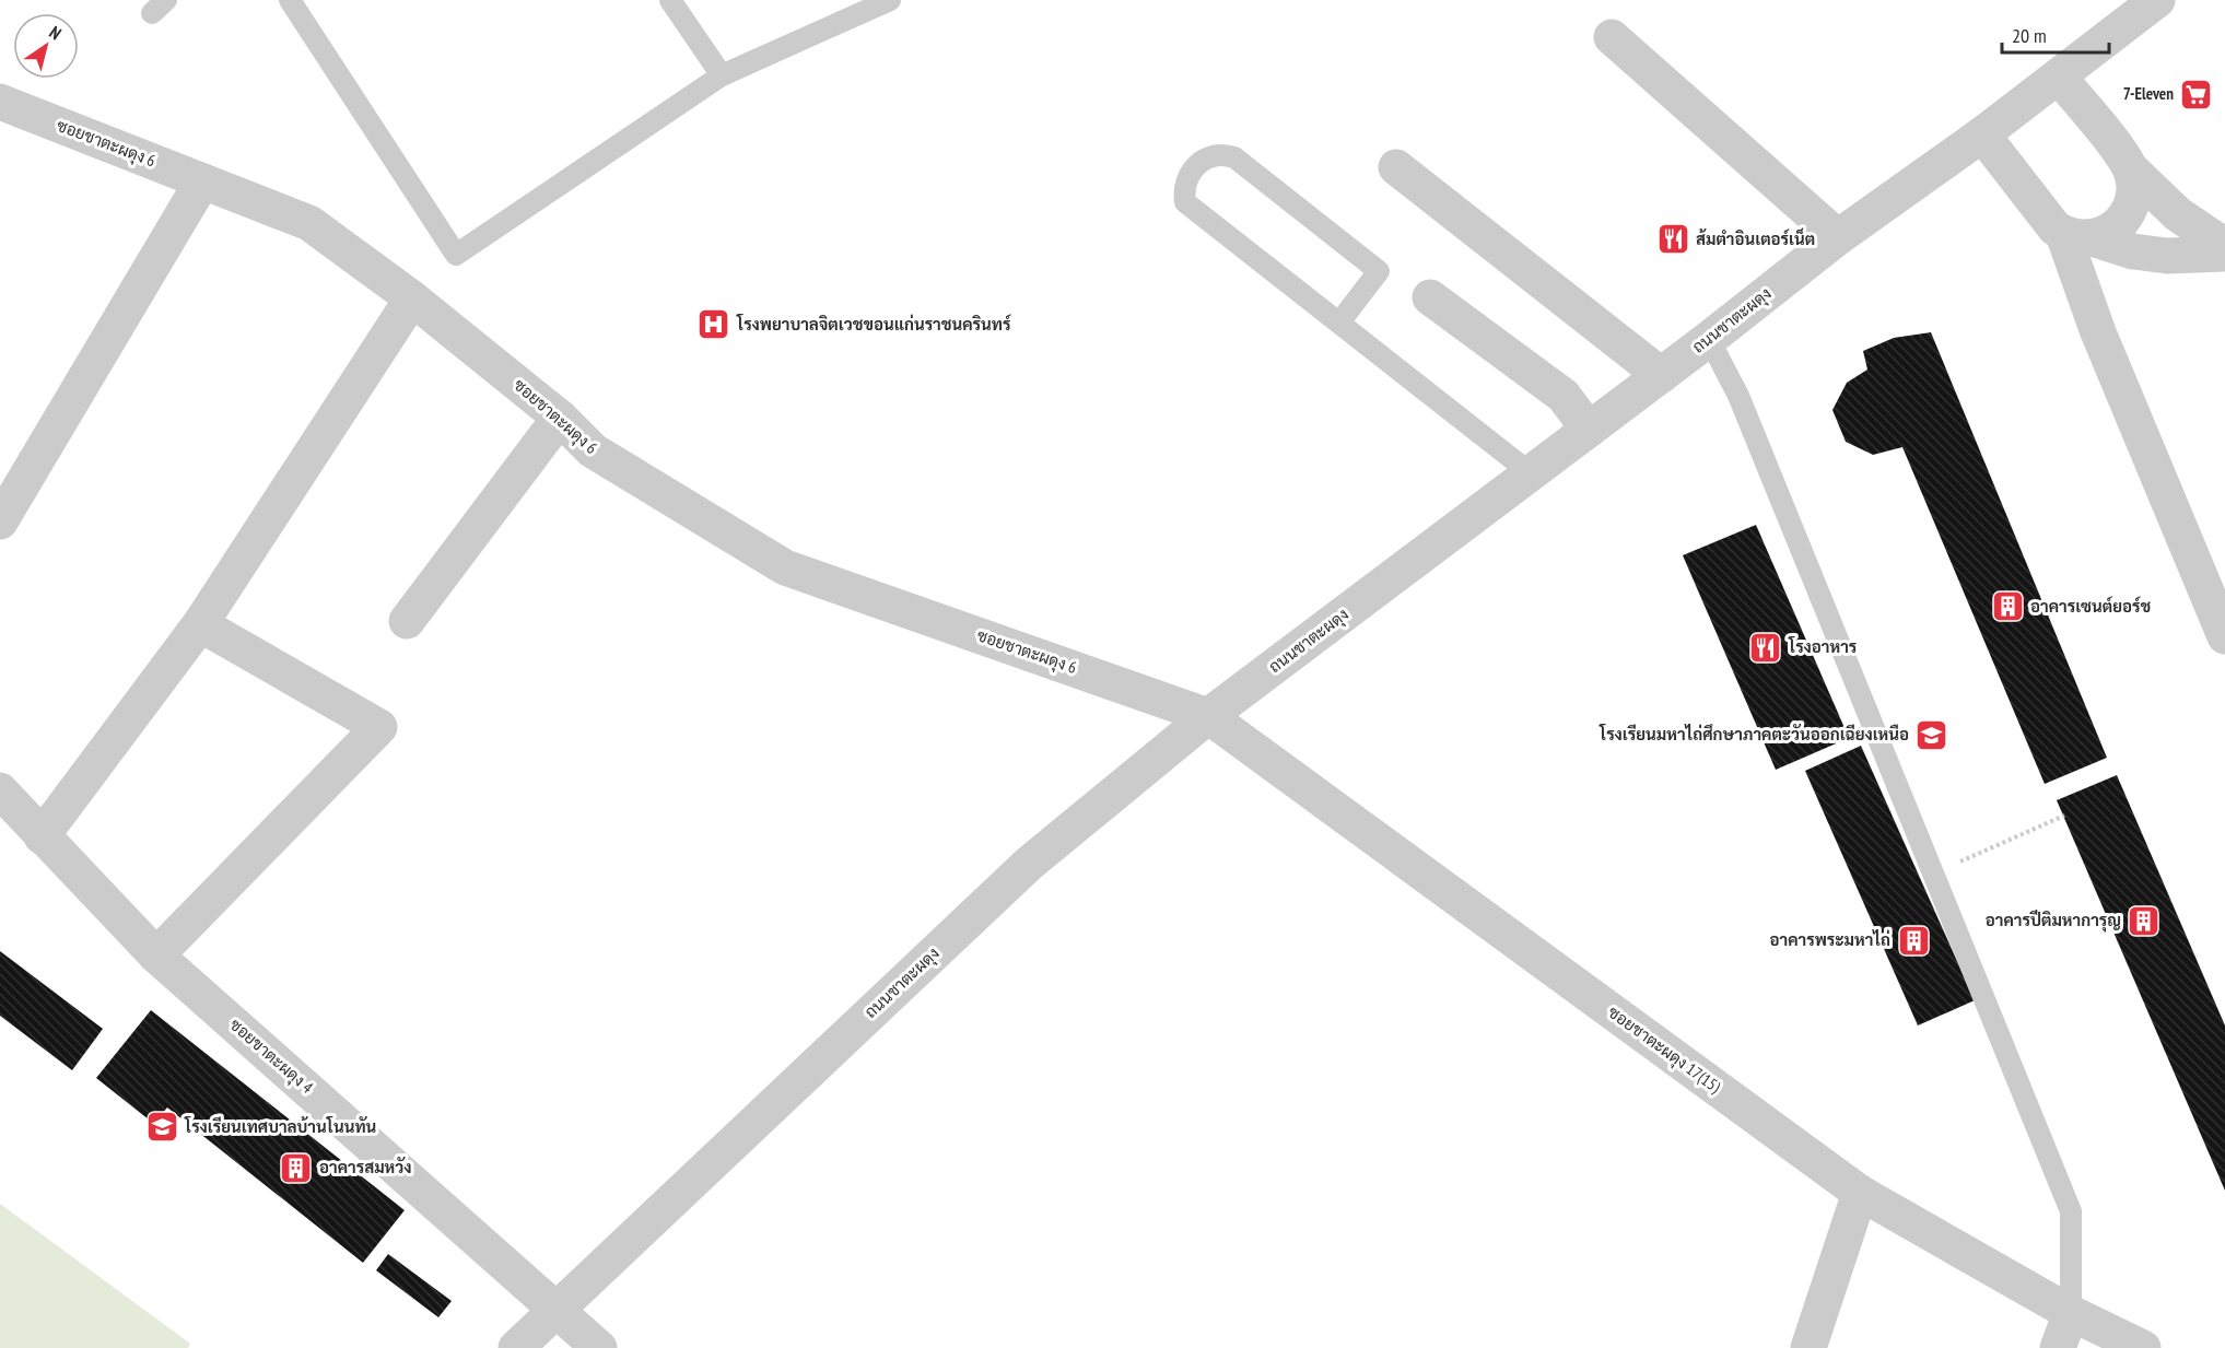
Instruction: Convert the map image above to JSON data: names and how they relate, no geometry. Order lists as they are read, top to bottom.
{
  "streets": {
    "street": [
      "ซอยชาตะผดุง 6",
      "ถนนชาตะผดุง",
      "ซอยชาตะผดุง 17(15)",
      "ซอยขาตะผดุง 4"
    ]
  },
  "crossings": [
    ["ซอยชาตะผดุง 6", "ถนนชาตะผดุง"],
    ["ซอยชาตะผดุง 6", "ซอยชาตะผดุง 17(15)"],
    ["ถนนชาตะผดุง", "ซอยชาตะผดุง 17(15)"],
    ["ถนนชาตะผดุง", "ซอยขาตะผดุง 4"]
  ],
  "places": {
    "supermarket": ["7-Eleven"],
    "restaurant": ["ส้มตำอินเตอร์เน็ต", "โรงอาหาร"],
    "hospital": ["โรงพยาบาลจิตเวชขอนแก่นราชนครินทร์"],
    "building": [
      "อาคารเซนต์ยอร์ช",
      "อาคารปีติมหาการุญ",
      "อาคารพระมหาไถ่",
      "อาคารสมหวัง"
    ],
    "school or university": ["โรงเรียนมหาไถ่ศึกษาภาคตะวันออกเฉียงเหนือ", "โรงเรียนเทศบาลบ้านโนนทัน"]
  },
  "scale_bar": "20 m",
  "north": "top right"
}
